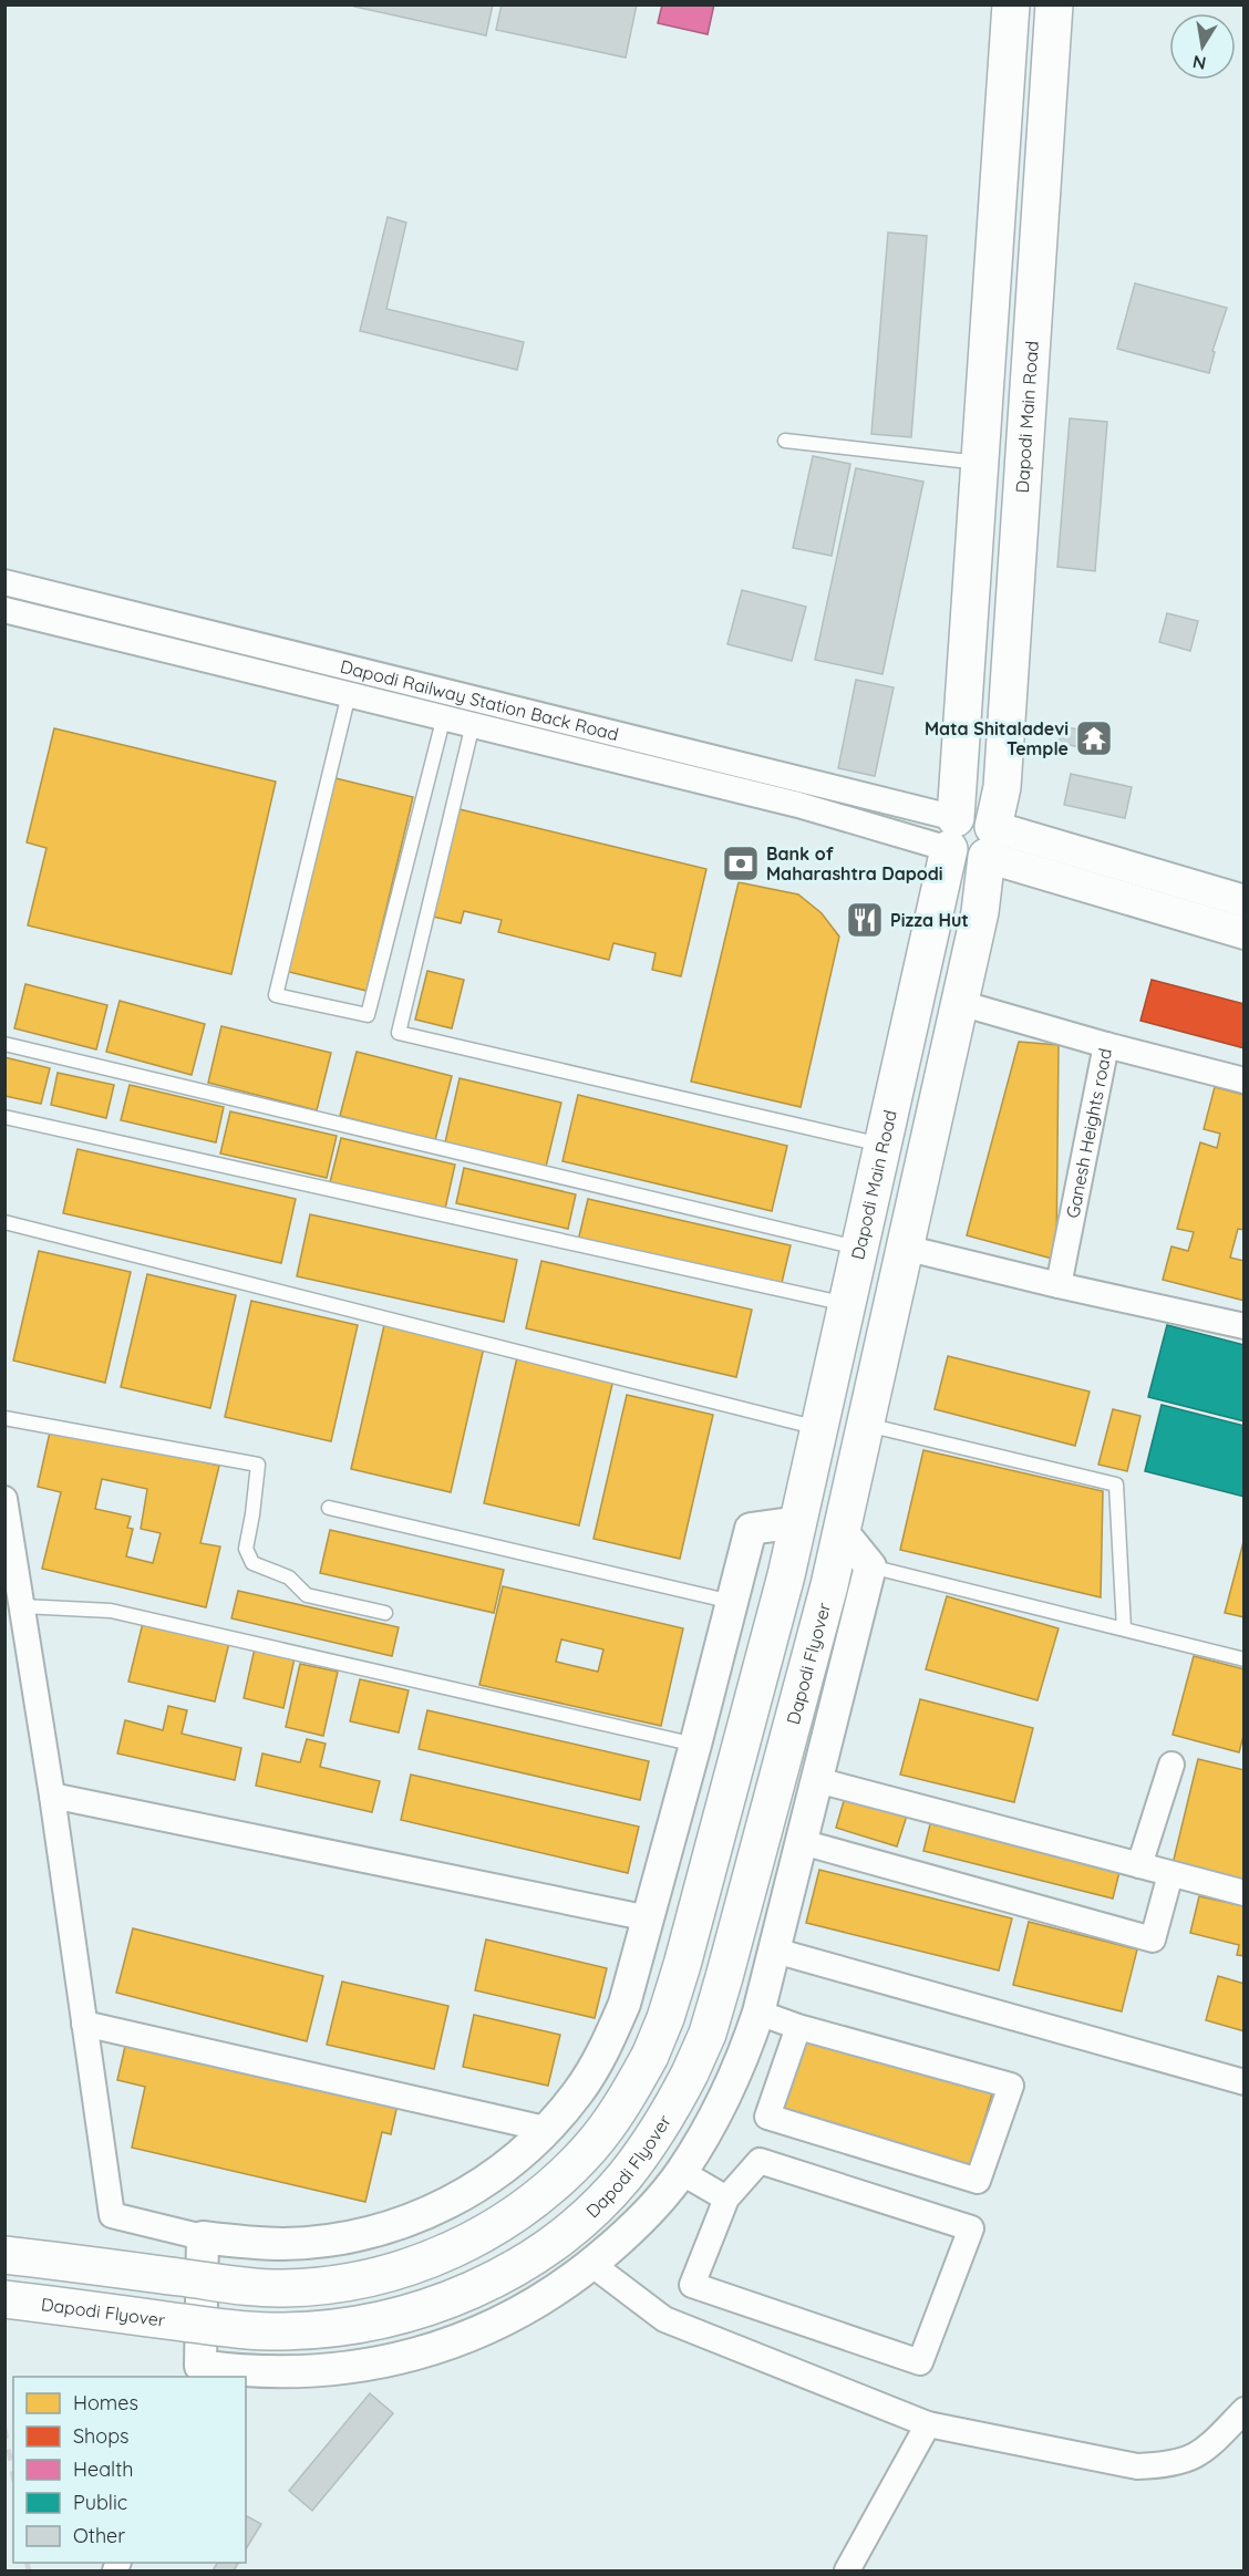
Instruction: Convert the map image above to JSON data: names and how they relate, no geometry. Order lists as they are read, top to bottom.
{
  "streets": {
    "main road": ["Dapodi Main Road", "Dapodi Flyover"],
    "street": ["Dapodi Railway Station Back Road", "Ganesh Heights road"]
  },
  "crossings": [
    ["Dapodi Main Road", "Dapodi Railway Station Back Road"],
    ["Dapodi Main Road", "Dapodi Flyover"]
  ],
  "places": {
    "temple": ["Mata Shitaladevi Temple"],
    "bank": ["Bank of Maharashtra Dapodi"],
    "restaurant": ["Pizza Hut"]
  },
  "legend": [
    "Homes",
    "Shops",
    "Health",
    "Public",
    "Other"
  ],
  "north": "bottom"
}
